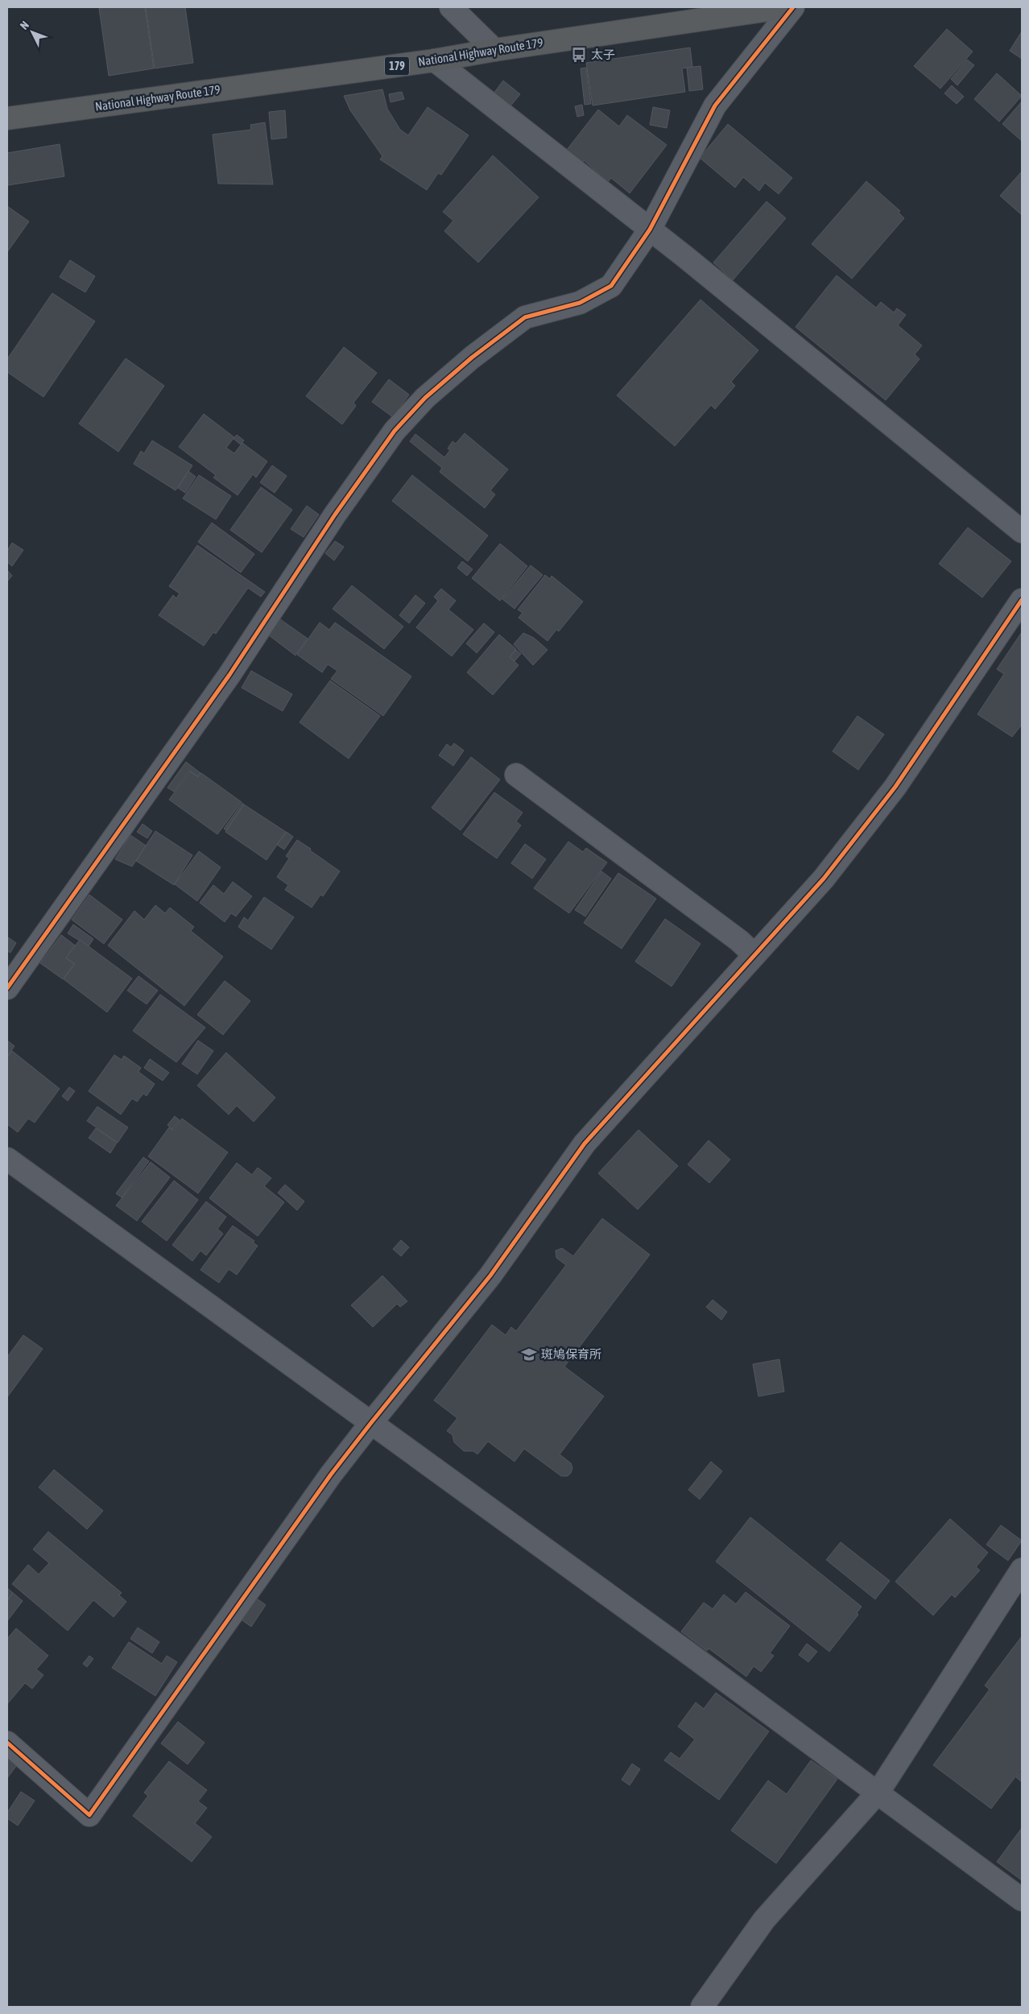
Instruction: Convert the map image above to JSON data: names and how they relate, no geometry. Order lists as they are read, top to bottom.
{
  "streets": {
    "highway": ["National Highway Route 179", "179"]
  },
  "places": {
    "bus stop": ["太子"],
    "school or university": ["斑鳩保育所"]
  },
  "north": "top left"
}
